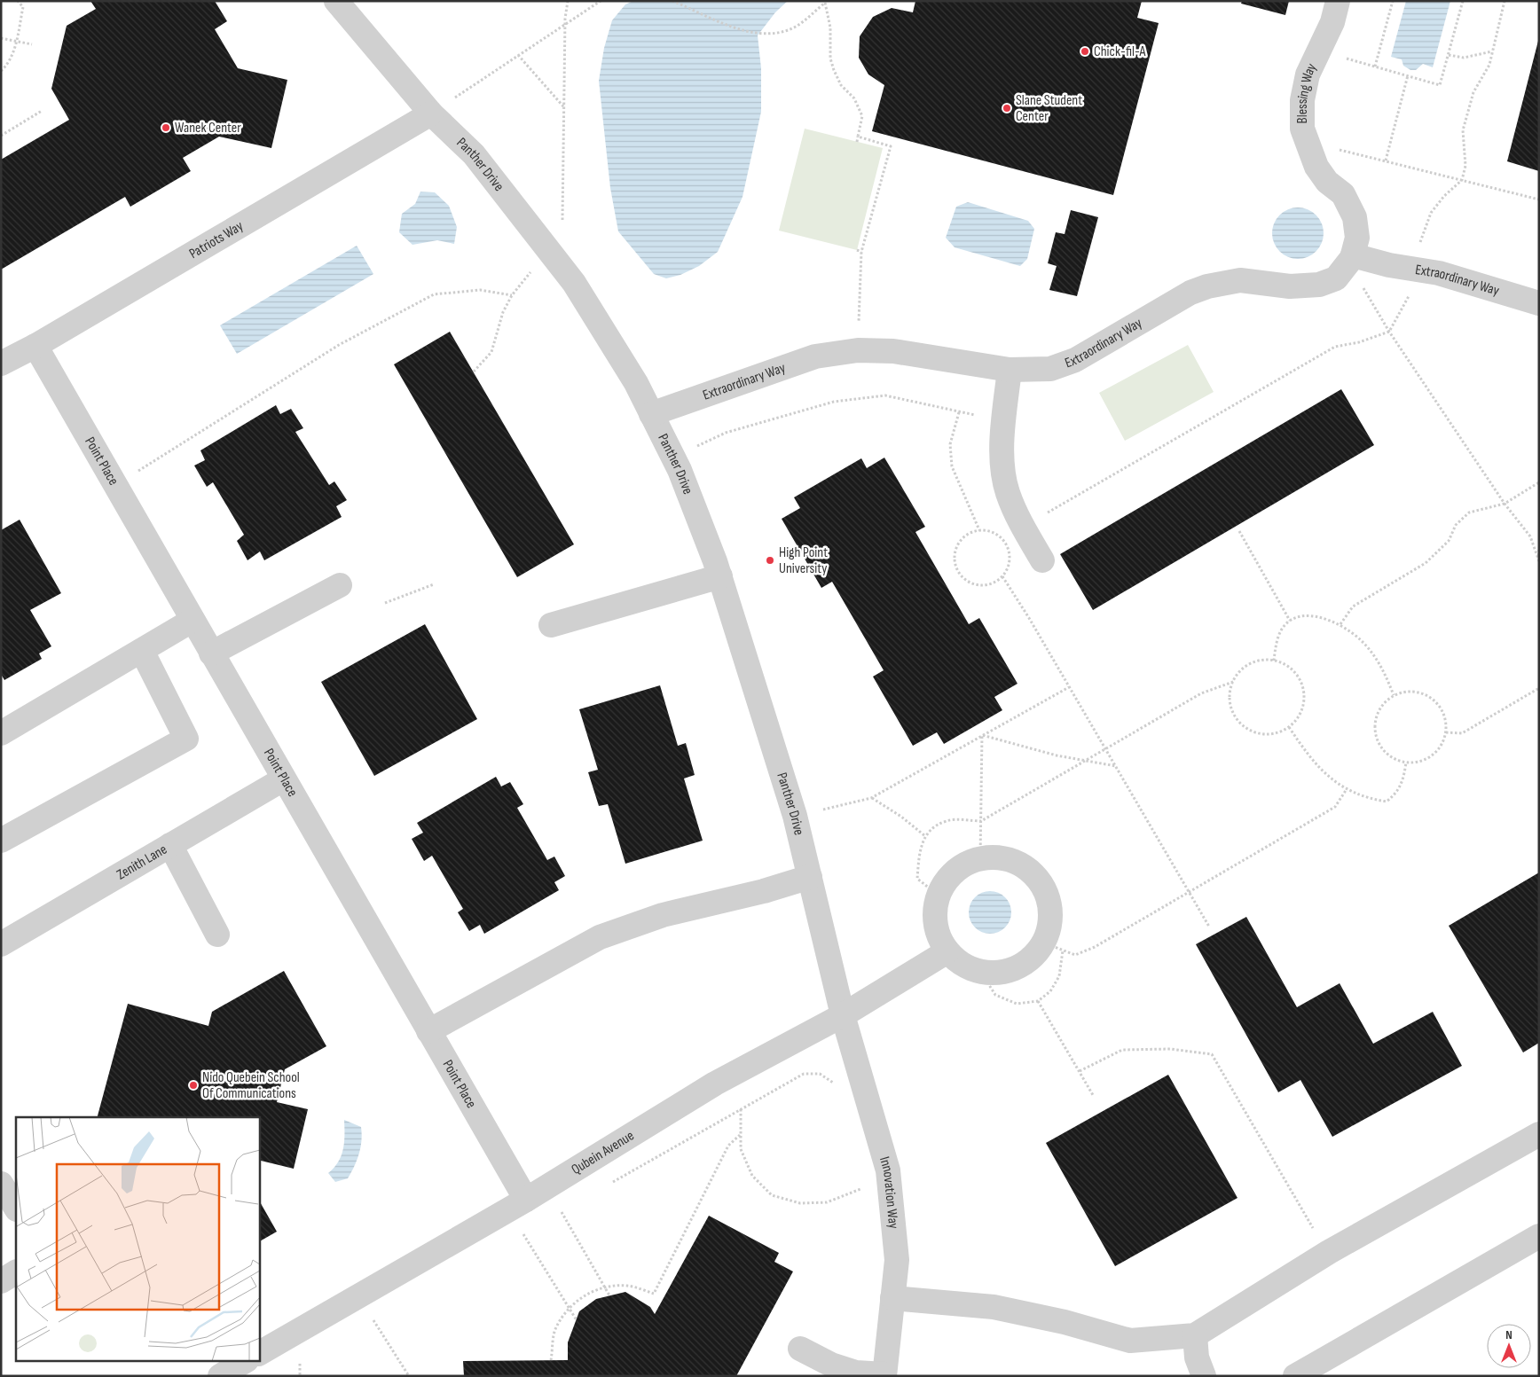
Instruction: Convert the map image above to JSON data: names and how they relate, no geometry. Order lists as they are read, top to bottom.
{
  "streets": {
    "street": [
      "Blessing Way",
      "Panther Drive",
      "Patriots Way",
      "Extraordinary Way",
      "Point Place",
      "Zenith Lane",
      "Qubein Avenue",
      "Innovation Way"
    ]
  },
  "crossings": [
    ["Blessing Way", "Extraordinary Way"],
    ["Panther Drive", "Patriots Way"],
    ["Panther Drive", "Extraordinary Way"],
    ["Panther Drive", "Qubein Avenue"],
    ["Panther Drive", "Innovation Way"],
    ["Patriots Way", "Point Place"],
    ["Point Place", "Zenith Lane"],
    ["Point Place", "Qubein Avenue"],
    ["Qubein Avenue", "Innovation Way"]
  ],
  "places": [
    "Chick-fil-A",
    "Slane Student Center",
    "Wanek Center",
    "High Point University",
    "Nido Quebein School Of Communications"
  ],
  "north": "top"
}
